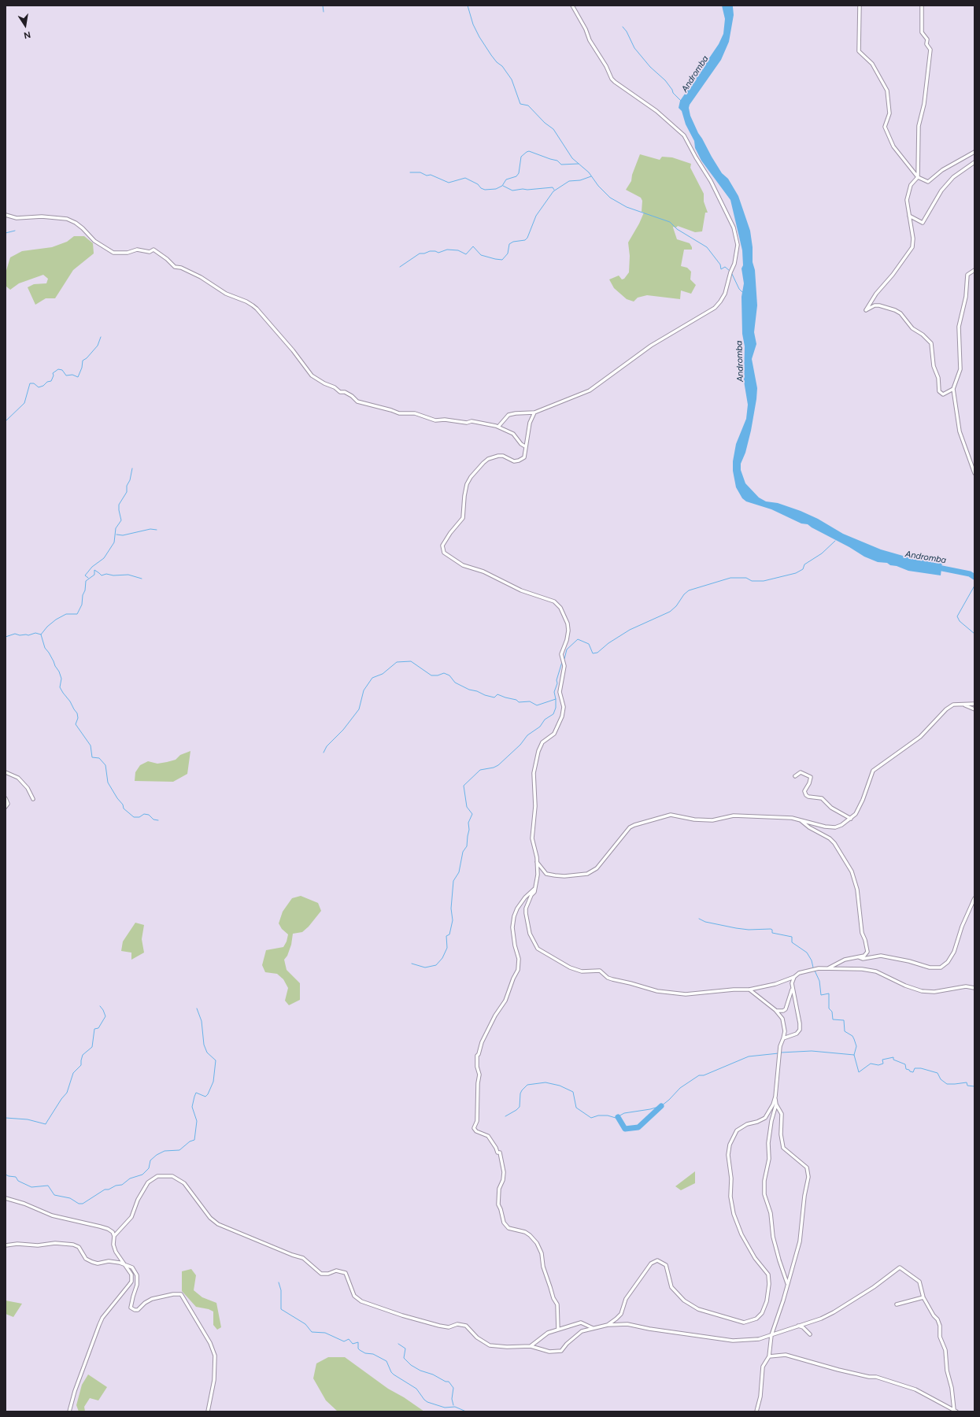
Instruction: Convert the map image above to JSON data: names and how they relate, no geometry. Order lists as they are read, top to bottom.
{
  "water": ["Andromba"],
  "north": "bottom"
}
